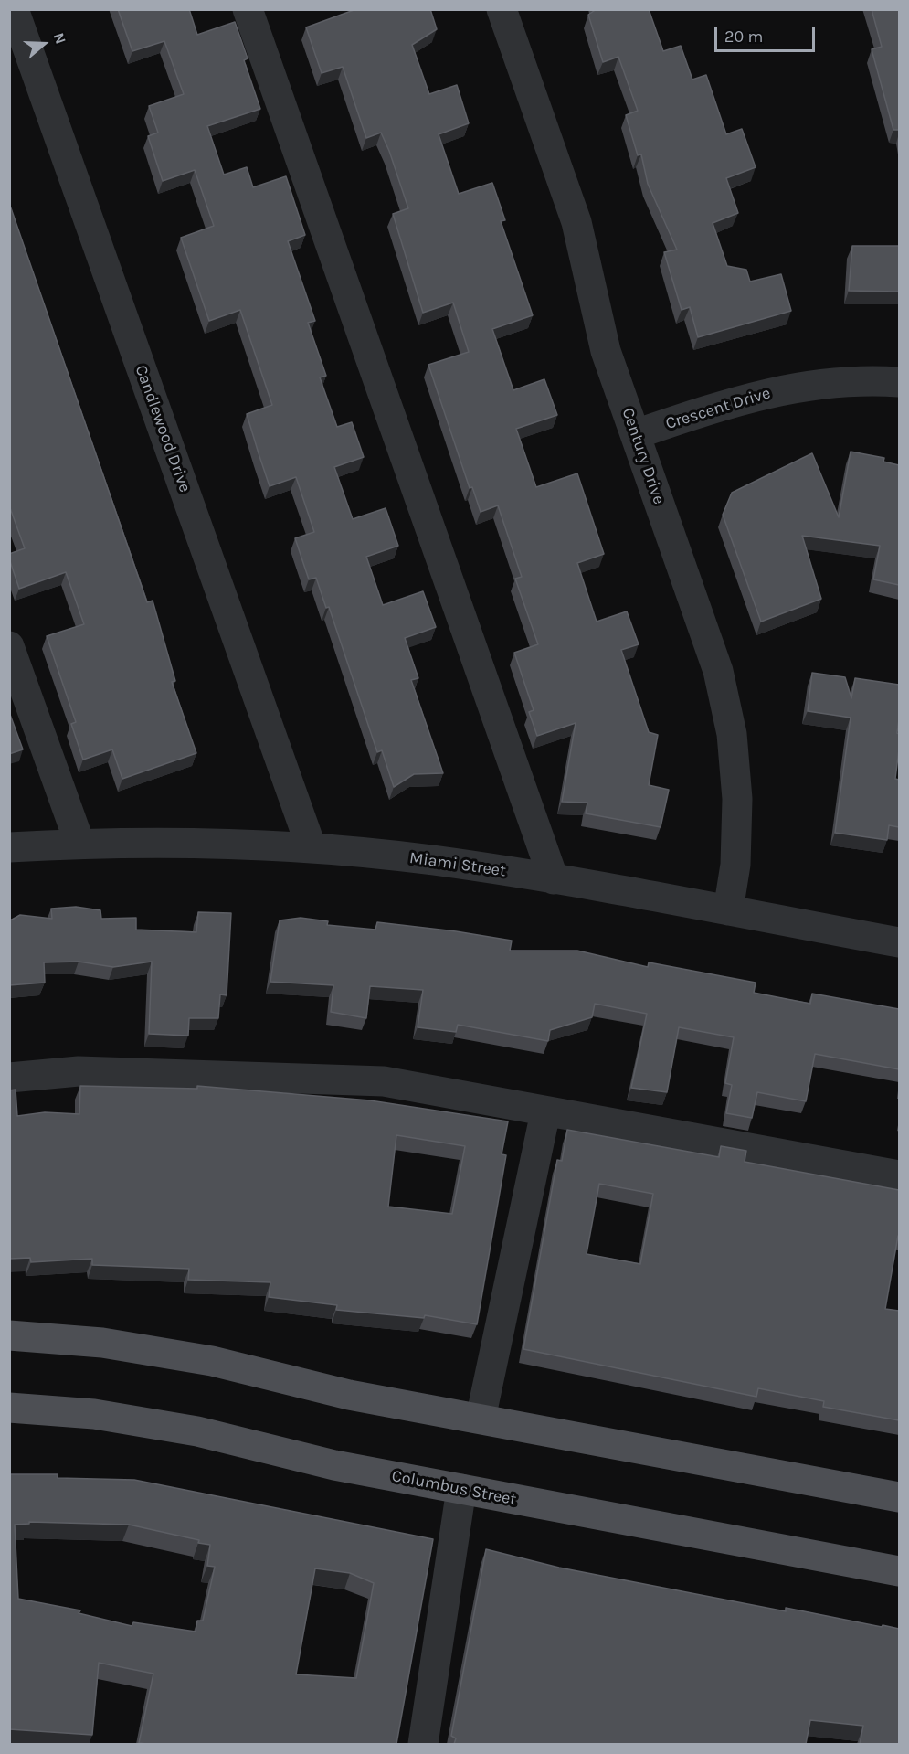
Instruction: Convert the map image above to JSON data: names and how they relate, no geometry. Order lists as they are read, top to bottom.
{
  "streets": {
    "main road": ["Columbus Street"],
    "street": [
      "Crescent Drive",
      "Candlewood Drive",
      "Century Drive",
      "Miami Street"
    ]
  },
  "crossings": [
    ["Crescent Drive", "Century Drive"],
    ["Candlewood Drive", "Miami Street"],
    ["Century Drive", "Miami Street"]
  ],
  "scale_bar": "20 m",
  "north": "right"
}
